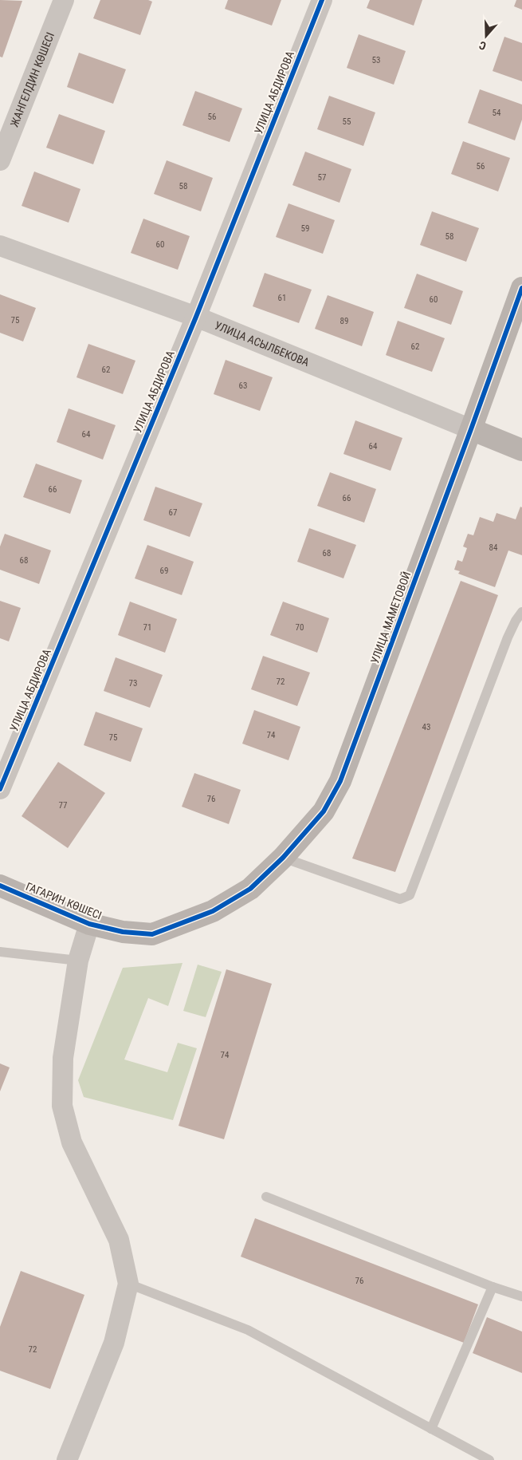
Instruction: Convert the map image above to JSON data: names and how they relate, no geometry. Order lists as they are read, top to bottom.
{
  "streets": {
    "street": [
      "ЖАНГЕЛДИН КӨШЕСІ",
      "УЛИЦА АБДИРОВА",
      "УЛИЦА АСЫЛБЕКОВА",
      "УЛИЦА МАМЕТОВОЙ",
      "ГАГАРИН КӨШЕСІ"
    ]
  },
  "crossings": [
    ["УЛИЦА АБДИРОВА", "УЛИЦА АСЫЛБЕКОВА"],
    ["УЛИЦА АСЫЛБЕКОВА", "УЛИЦА МАМЕТОВОЙ"],
    ["УЛИЦА МАМЕТОВОЙ", "ГАГАРИН КӨШЕСІ"]
  ],
  "house_numbers": [
    "53",
    "54",
    "56",
    "55",
    "56",
    "57",
    "58",
    "59",
    "58",
    "60",
    "61",
    "60",
    "75",
    "89",
    "62",
    "62",
    "63",
    "64",
    "64",
    "66",
    "66",
    "67",
    "84",
    "68",
    "68",
    "69",
    "71",
    "70",
    "72",
    "73",
    "43",
    "74",
    "75",
    "76",
    "77",
    "74",
    "76",
    "72"
  ],
  "north": "bottom"
}
